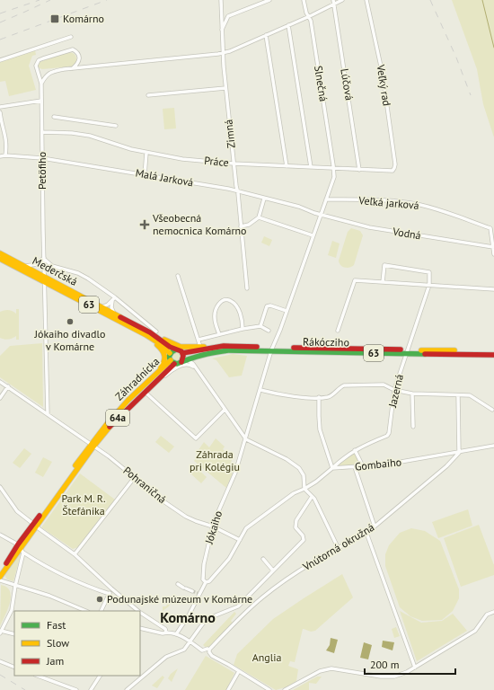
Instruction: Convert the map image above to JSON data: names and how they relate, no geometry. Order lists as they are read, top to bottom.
{
  "streets": {
    "main road": [
      "Mederčská",
      "63",
      "Rákócziho",
      "Záhradnícka",
      "64a"
    ],
    "street": [
      "Slnečná",
      "Lúčová",
      "Veľký rad",
      "Zimná",
      "Práce",
      "Petöfiho",
      "Malá Jarková",
      "Veľká jarková",
      "Vodná",
      "Jazerná",
      "Gombaiho",
      "Pohraničná",
      "Jókaiho",
      "Vnútorná okružná"
    ]
  },
  "crossings": [
    ["Slnečná", "Práce"],
    ["Slnečná", "Malá Jarková"],
    ["Slnečná", "Veľká jarková"],
    ["Slnečná", "Vodná"],
    ["Slnečná", "Jókaiho"],
    ["Lúčová", "Práce"],
    ["Veľký rad", "Práce"],
    ["Zimná", "Práce"],
    ["Zimná", "Malá Jarková"],
    ["Práce", "Petöfiho"],
    ["Petöfiho", "Malá Jarková"],
    ["Petöfiho", "Mederčská"],
    ["Petöfiho", "Pohraničná"],
    ["Malá Jarková", "Vodná"],
    ["Veľká jarková", "Vodná"],
    ["Mederčská", "63"],
    ["Mederčská", "Rákócziho"],
    ["Mederčská", "Záhradnícka"],
    ["63", "Rákócziho"],
    ["63", "Záhradnícka"],
    ["Rákócziho", "Záhradnícka"],
    ["Rákócziho", "Jazerná"],
    ["Rákócziho", "Jókaiho"],
    ["Záhradnícka", "64a"],
    ["Záhradnícka", "Pohraničná"],
    ["Jazerná", "Gombaiho"],
    ["64a", "Pohraničná"],
    ["Gombaiho", "Vnútorná okružná"],
    ["Pohraničná", "Jókaiho"]
  ],
  "districts": ["Komárno"],
  "parks": ["Záhrada pri Kolégiu", "Park M. R. Štefánika", "Anglia"],
  "places": {
    "transit": ["Komárno"],
    "health": ["Všeobecná nemocnica Komárno"],
    "other": ["Jókaiho divadlo v Komárne", "Podunajské múzeum v Komárne"]
  },
  "legend": ["Fast", "Slow", "Jam"],
  "scale_bar": "200 m"
}
